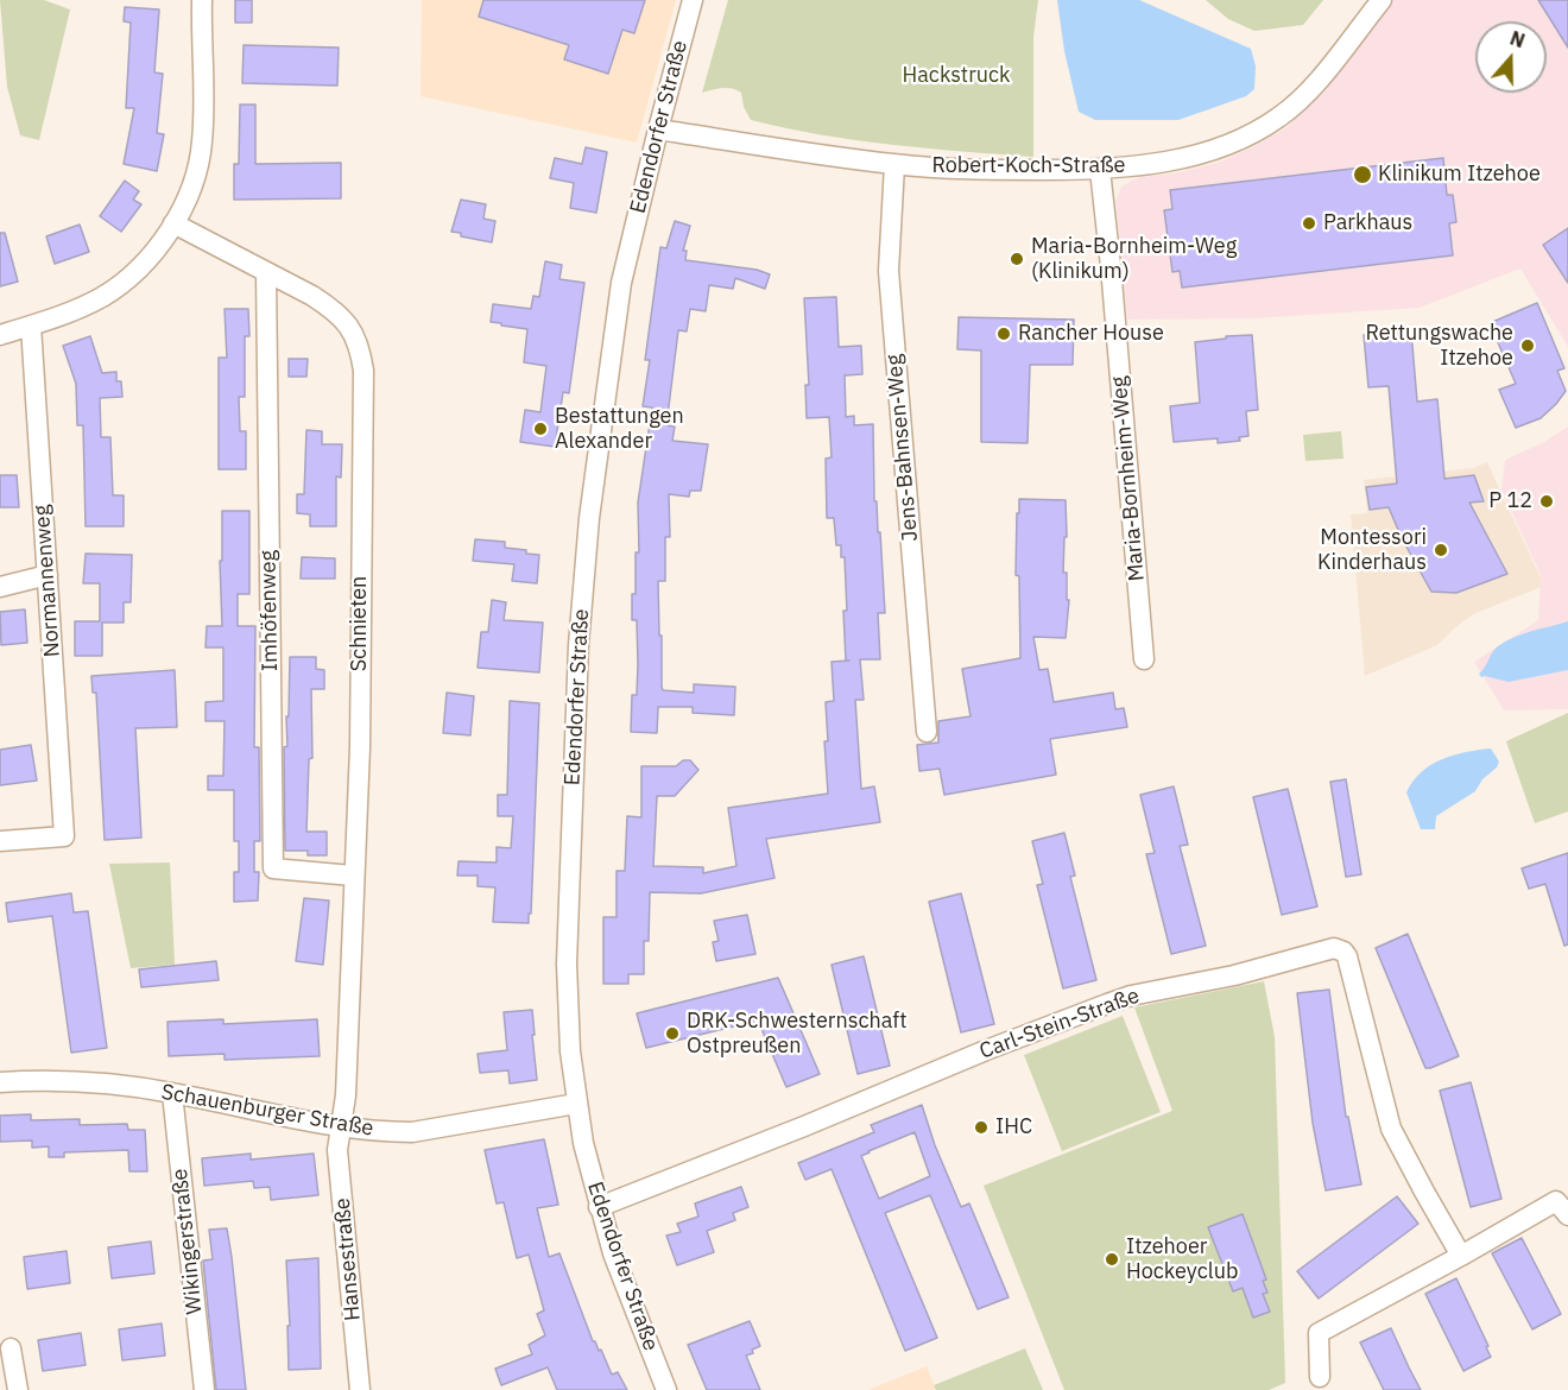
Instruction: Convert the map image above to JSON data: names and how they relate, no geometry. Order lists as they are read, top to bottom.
{
  "streets": {
    "street": [
      "Edendorfer Straße",
      "Robert-Koch-Straße",
      "Jens-Bahnsen-Weg",
      "Maria-Bornheim-Weg",
      "Normannenweg",
      "Imhöfenweg",
      "Schnieten",
      "Carl-Stein-Straße",
      "Schauenburger Straße",
      "Wikingerstraße",
      "Hansestraße"
    ]
  },
  "crossings": [
    ["Edendorfer Straße", "Robert-Koch-Straße"],
    ["Edendorfer Straße", "Carl-Stein-Straße"],
    ["Edendorfer Straße", "Schauenburger Straße"],
    ["Robert-Koch-Straße", "Jens-Bahnsen-Weg"],
    ["Robert-Koch-Straße", "Maria-Bornheim-Weg"],
    ["Imhöfenweg", "Schnieten"],
    ["Schnieten", "Schauenburger Straße"],
    ["Schnieten", "Hansestraße"],
    ["Schauenburger Straße", "Wikingerstraße"],
    ["Schauenburger Straße", "Hansestraße"]
  ],
  "parks": ["Hackstruck"],
  "places": [
    "Klinikum Itzehoe",
    "Parkhaus",
    "Maria-Bornheim-Weg (Klinikum)",
    "Rancher House",
    "Rettungswache Itzehoe",
    "Bestattungen Alexander",
    "P 12",
    "Montessori Kinderhaus",
    "DRK-Schwesternschaft Ostpreußen",
    "IHC",
    "Itzehoer Hockeyclub"
  ],
  "north": "top"
}
